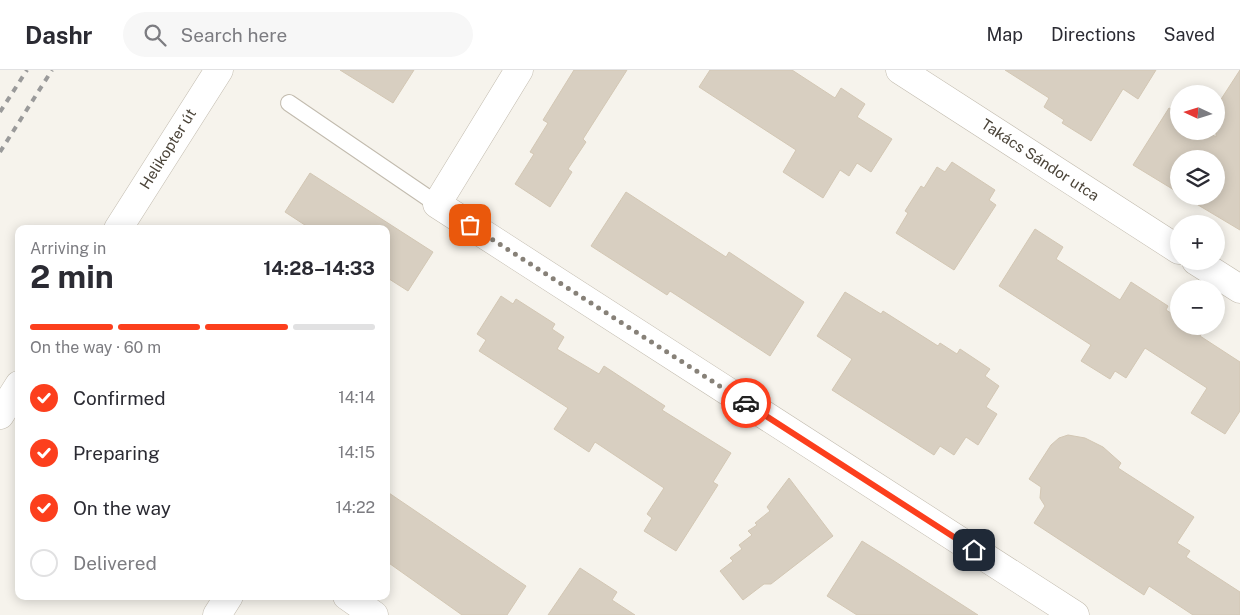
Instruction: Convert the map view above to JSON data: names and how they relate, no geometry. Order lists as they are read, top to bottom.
{
  "streets": {
    "street": ["Helikopter út", "Takács Sándor utca"]
  },
  "north": "left",
  "page": {
    "header": "Dashr",
    "search": "Search here",
    "nav": ["Map", "Directions", "Saved"],
    "map_buttons": ["+", "−"],
    "heading": ["2 min", "Arriving in", "14:28–14:33"],
    "bar": "On the way · 60 m",
    "list": [
      ["Confirmed", "14:14"],
      ["Preparing", "14:15"],
      ["On the way", "14:22"],
      "Delivered"
    ]
  }
}
